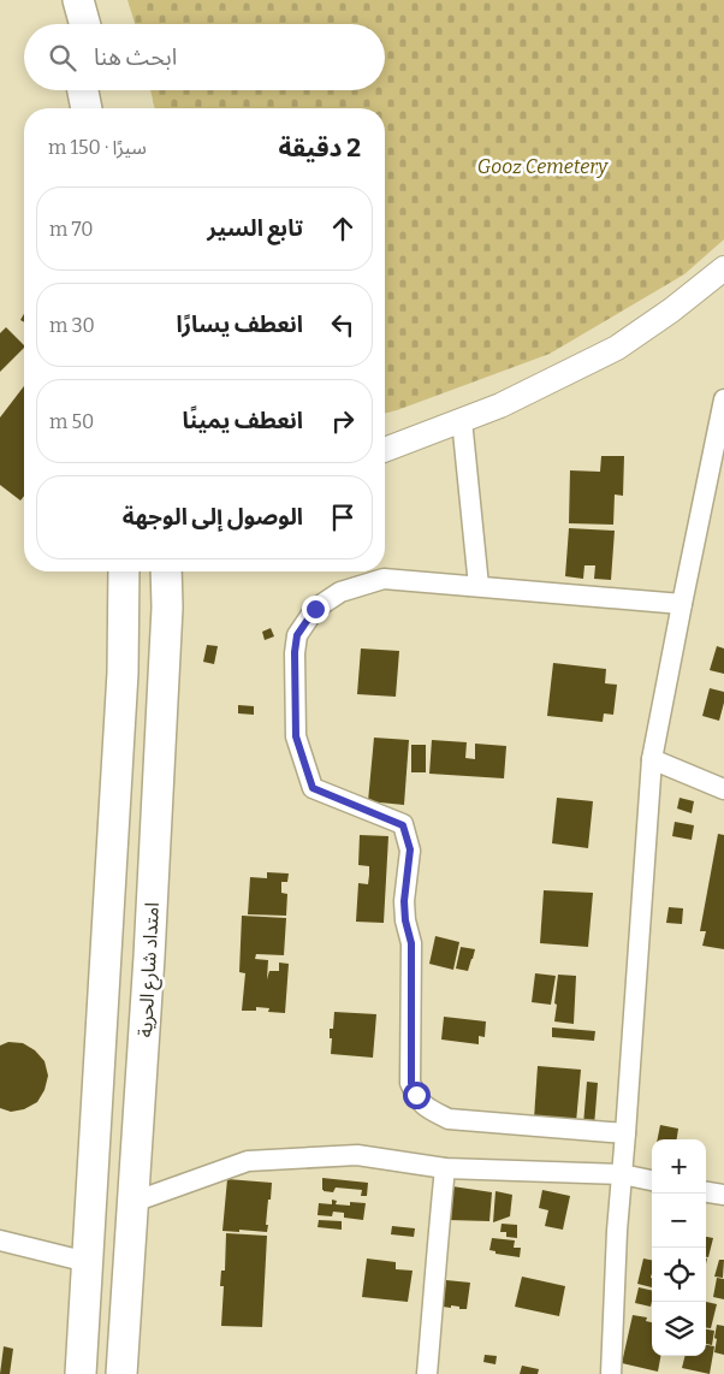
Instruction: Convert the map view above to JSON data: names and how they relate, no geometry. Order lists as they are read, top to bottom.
{
  "streets": {
    "main road": ["امتداد شارع الحرية"]
  },
  "parks": ["Gooz Cemetery"],
  "page": {
    "search": "ابحث هنا",
    "heading": ["2 دقيقة", "سيرًا · 150 m"],
    "list": [
      ["تابع السير", "70 m"],
      ["انعطف يسارًا", "30 m"],
      ["انعطف يمينًا", "50 m"],
      "الوصول إلى الوجهة"
    ],
    "map_buttons": ["+", "−"]
  }
}
